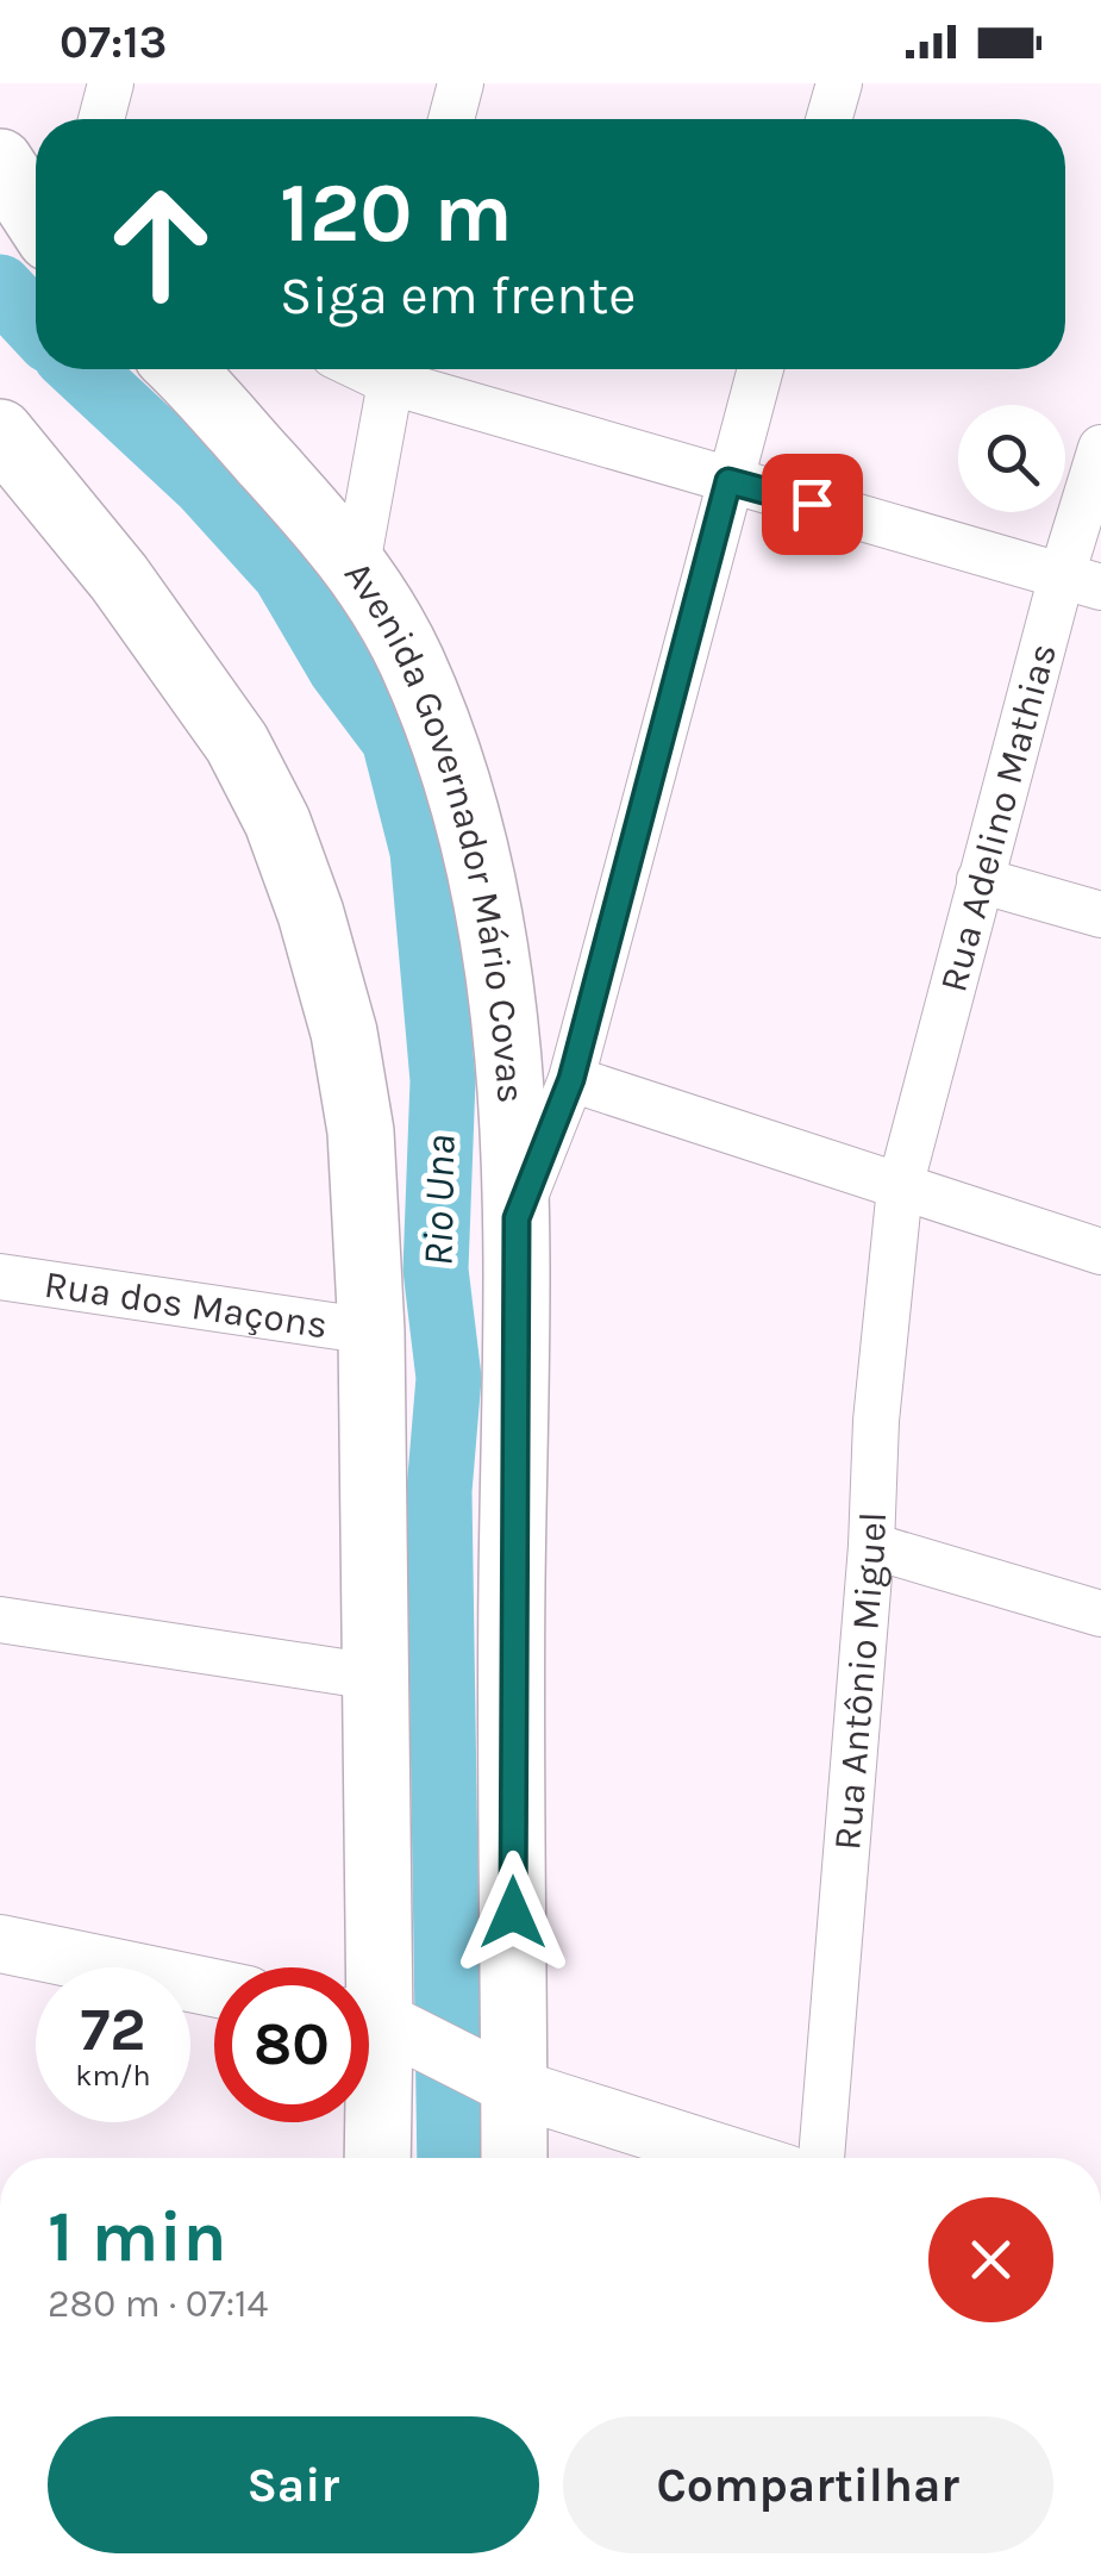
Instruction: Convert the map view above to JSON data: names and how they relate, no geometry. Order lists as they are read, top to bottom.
{
  "streets": {
    "highway": ["Avenida Governador Mário Covas"],
    "street": ["Rua Adelino Mathias", "Rua dos Maçons", "Rua Antônio Miguel"]
  },
  "crossings": [
    ["Rua Adelino Mathias", "Rua Antônio Miguel"]
  ],
  "water": ["Rio Una"],
  "page": {
    "status": "07:13",
    "turn": ["120 m", "Siga em frente"],
    "speed": "72 km/h",
    "limit": "80",
    "heading": ["1 min", "280 m · 07:14"],
    "buttons": ["Sair", "Compartilhar"]
  }
}
